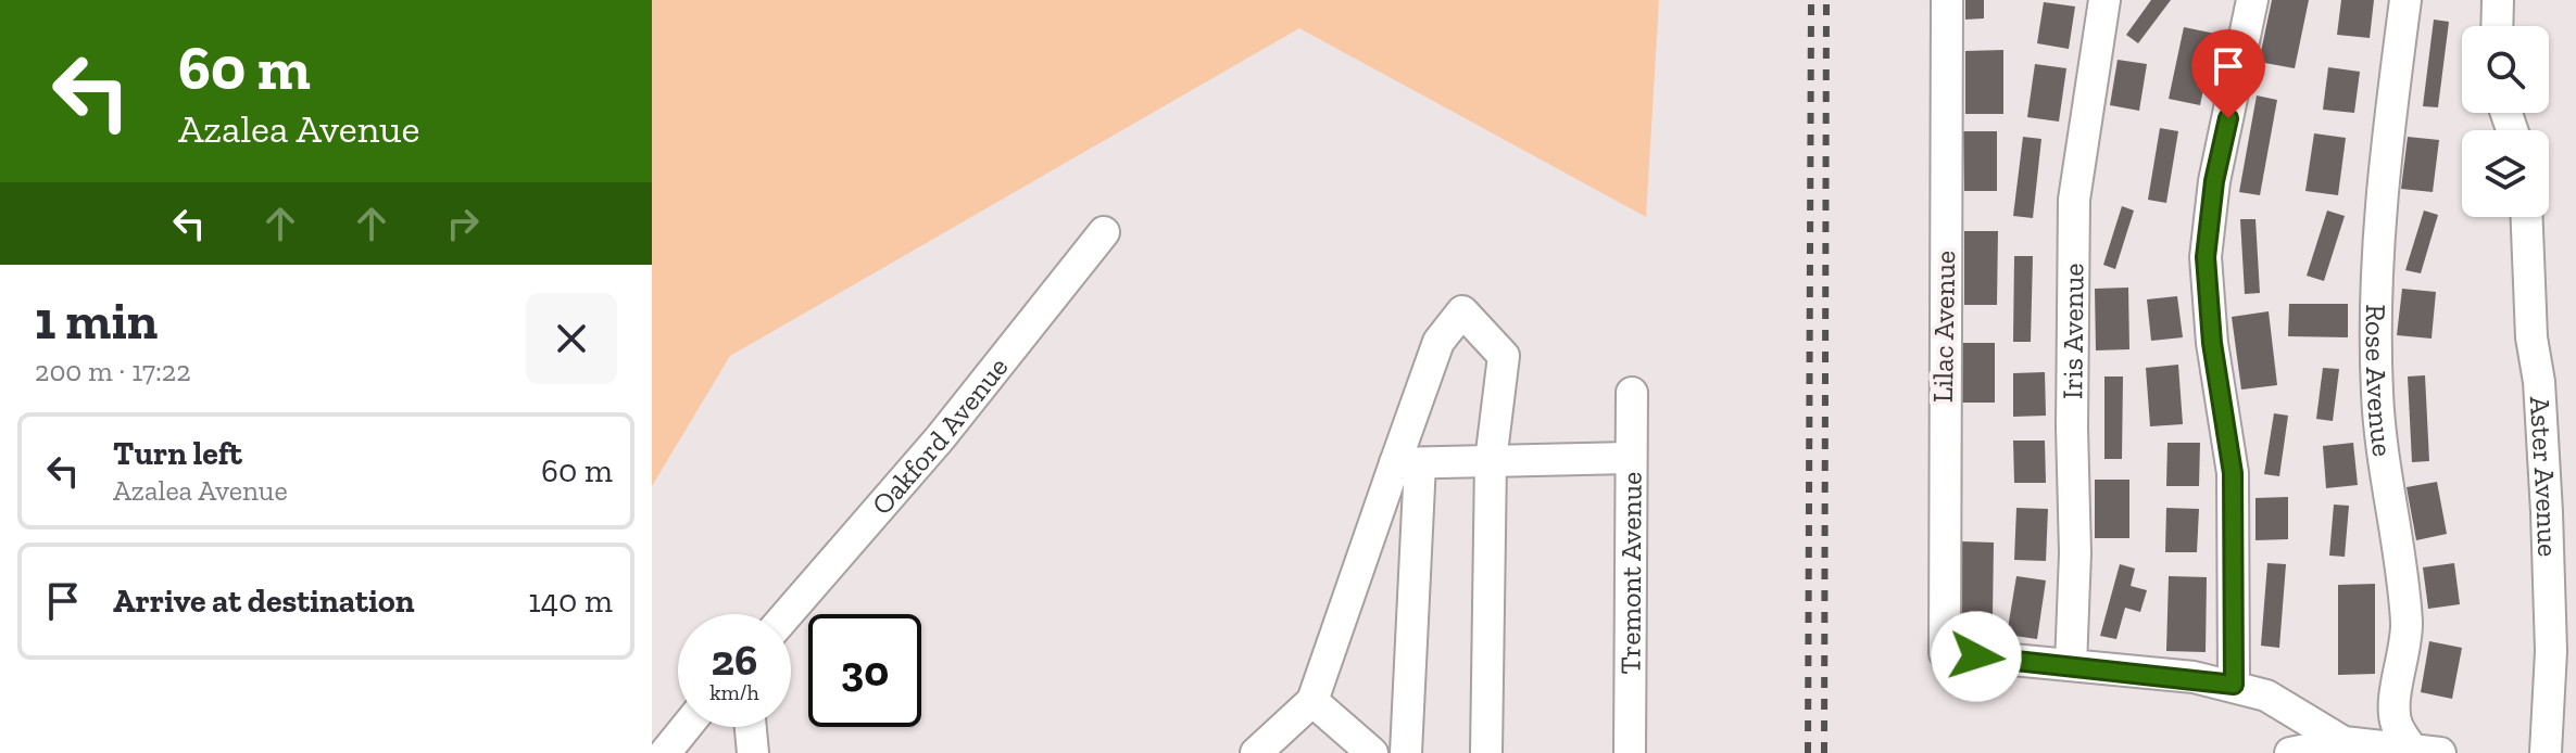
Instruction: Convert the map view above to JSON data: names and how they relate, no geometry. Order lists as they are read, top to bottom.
{
  "streets": {
    "street": [
      "Lilac Avenue",
      "Iris Avenue",
      "Rose Avenue",
      "Oakford Avenue",
      "Aster Avenue",
      "Tremont Avenue"
    ]
  },
  "crossings": [
    ["Lilac Avenue", "Iris Avenue"]
  ],
  "page": {
    "turn": ["60 m", "Azalea Avenue"],
    "heading": ["1 min", "200 m · 17:22"],
    "list": [
      {
        "name": "Turn left",
        "note": "Azalea Avenue",
        "value": "60 m"
      },
      {
        "name": "Arrive at destination",
        "value": "140 m"
      }
    ],
    "speed": "26 km/h",
    "limit": "30"
  }
}
